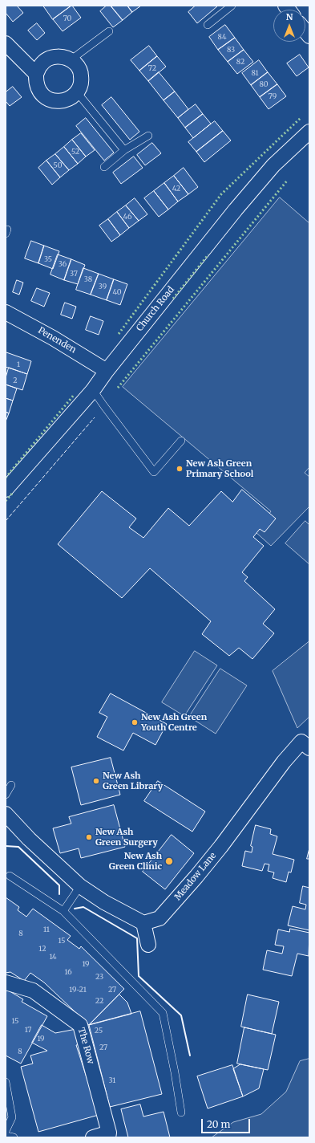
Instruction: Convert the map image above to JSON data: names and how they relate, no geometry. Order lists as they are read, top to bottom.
{
  "streets": {
    "street": [
      "Church Road",
      "Penenden",
      "Meadow Lane",
      "The Row"
    ]
  },
  "crossings": [
    ["Church Road", "Penenden"]
  ],
  "places": [
    "New Ash Green Primary School",
    "New Ash Green Youth Centre",
    "New Ash Green Library",
    "New Ash Green Surgery",
    "New Ash Green Clinic"
  ],
  "house_numbers": [
    "70",
    "84",
    "83",
    "82",
    "72",
    "81",
    "80",
    "79",
    "52",
    "50",
    "42",
    "46",
    "35",
    "36",
    "37",
    "38",
    "39",
    "40",
    "1",
    "2",
    "11",
    "8",
    "15",
    "12",
    "14",
    "19",
    "16",
    "23",
    "19-21",
    "27",
    "22",
    "15",
    "17",
    "25",
    "19",
    "27",
    "8",
    "31"
  ],
  "scale_bar": "20 m",
  "north": "top"
}
